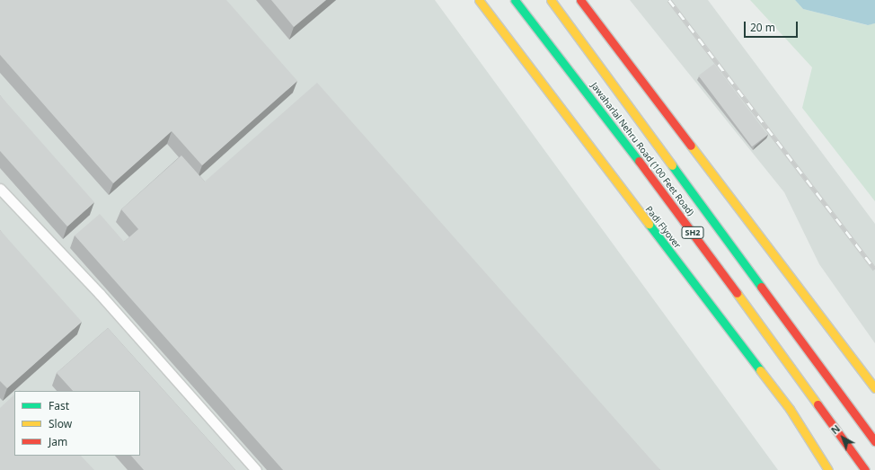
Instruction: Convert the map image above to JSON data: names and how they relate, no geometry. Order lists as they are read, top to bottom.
{
  "streets": {
    "main road": ["Jawaharlal Nehru Road (100 Feet Road)", "Padi Flyover", "SH2"]
  },
  "legend": ["Fast", "Slow", "Jam"],
  "scale_bar": "20 m",
  "north": "top left"
}
